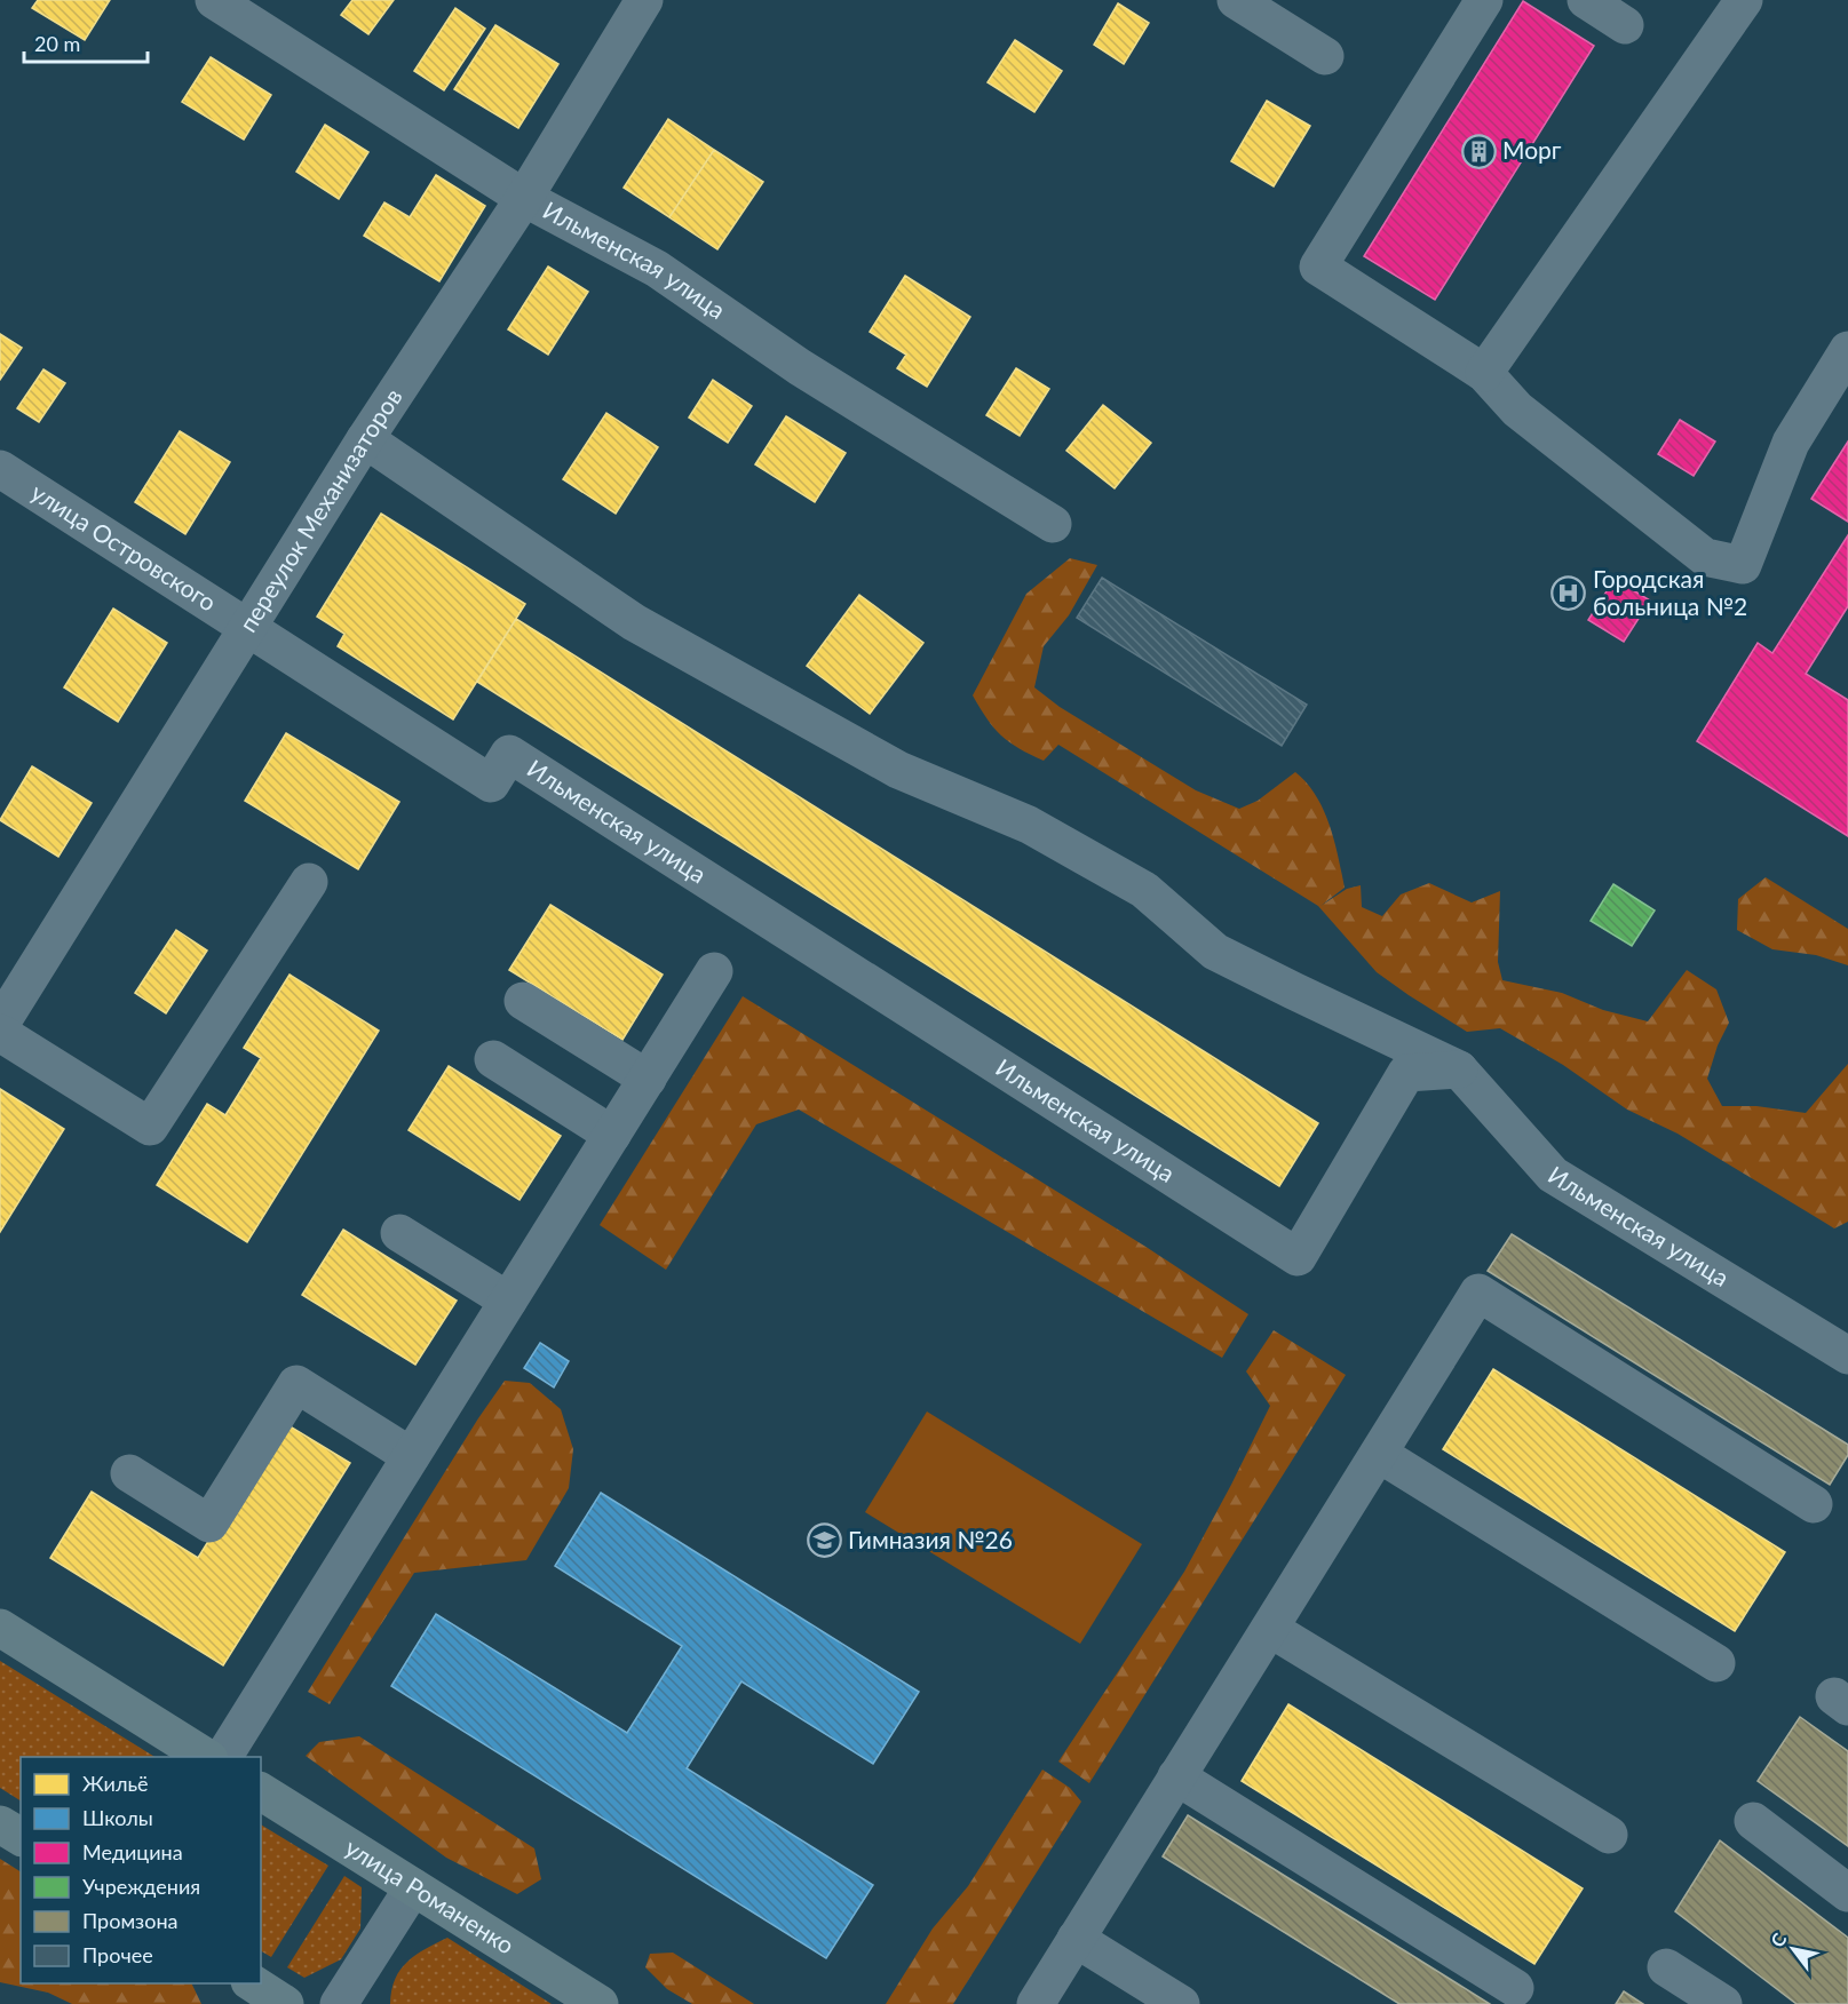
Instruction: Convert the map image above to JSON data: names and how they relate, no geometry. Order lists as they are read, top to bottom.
{
  "streets": {
    "main road": ["улица Романенко"],
    "street": ["Ильменская улица", "переулок Механизаторов", "улица Островского"]
  },
  "crossings": [
    ["Ильменская улица", "переулок Механизаторов"],
    ["Ильменская улица", "улица Островского"],
    ["переулок Механизаторов", "улица Островского"]
  ],
  "places": {
    "building": ["Морг"],
    "hospital": ["Городская больница №2"],
    "school or university": ["Гимназия №26"]
  },
  "legend": [
    "Жильё",
    "Школы",
    "Медицина",
    "Учреждения",
    "Промзона",
    "Прочее"
  ],
  "scale_bar": "20 m",
  "north": "top left"
}
